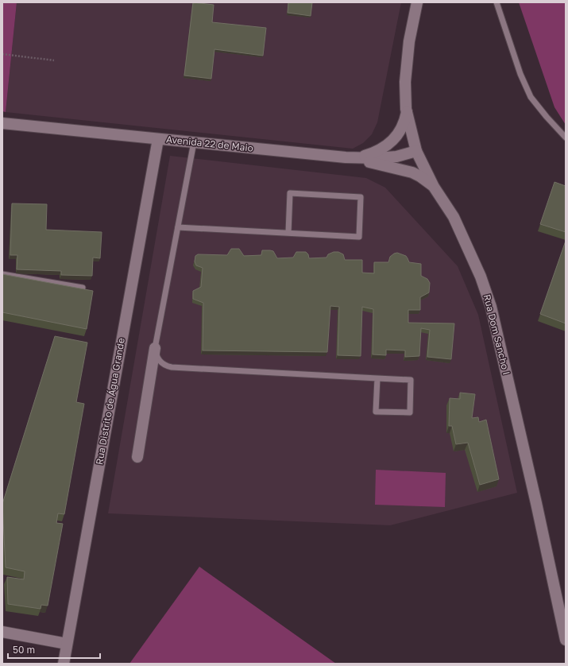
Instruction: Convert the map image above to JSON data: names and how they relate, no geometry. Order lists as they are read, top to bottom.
{
  "streets": {
    "street": ["Avenida 22 de Maio", "Rua Dom Sancho I", "Rua Distrito de Água Grande"]
  },
  "crossings": [
    ["Avenida 22 de Maio", "Rua Dom Sancho I"],
    ["Avenida 22 de Maio", "Rua Distrito de Água Grande"]
  ],
  "scale_bar": "50 m"
}
